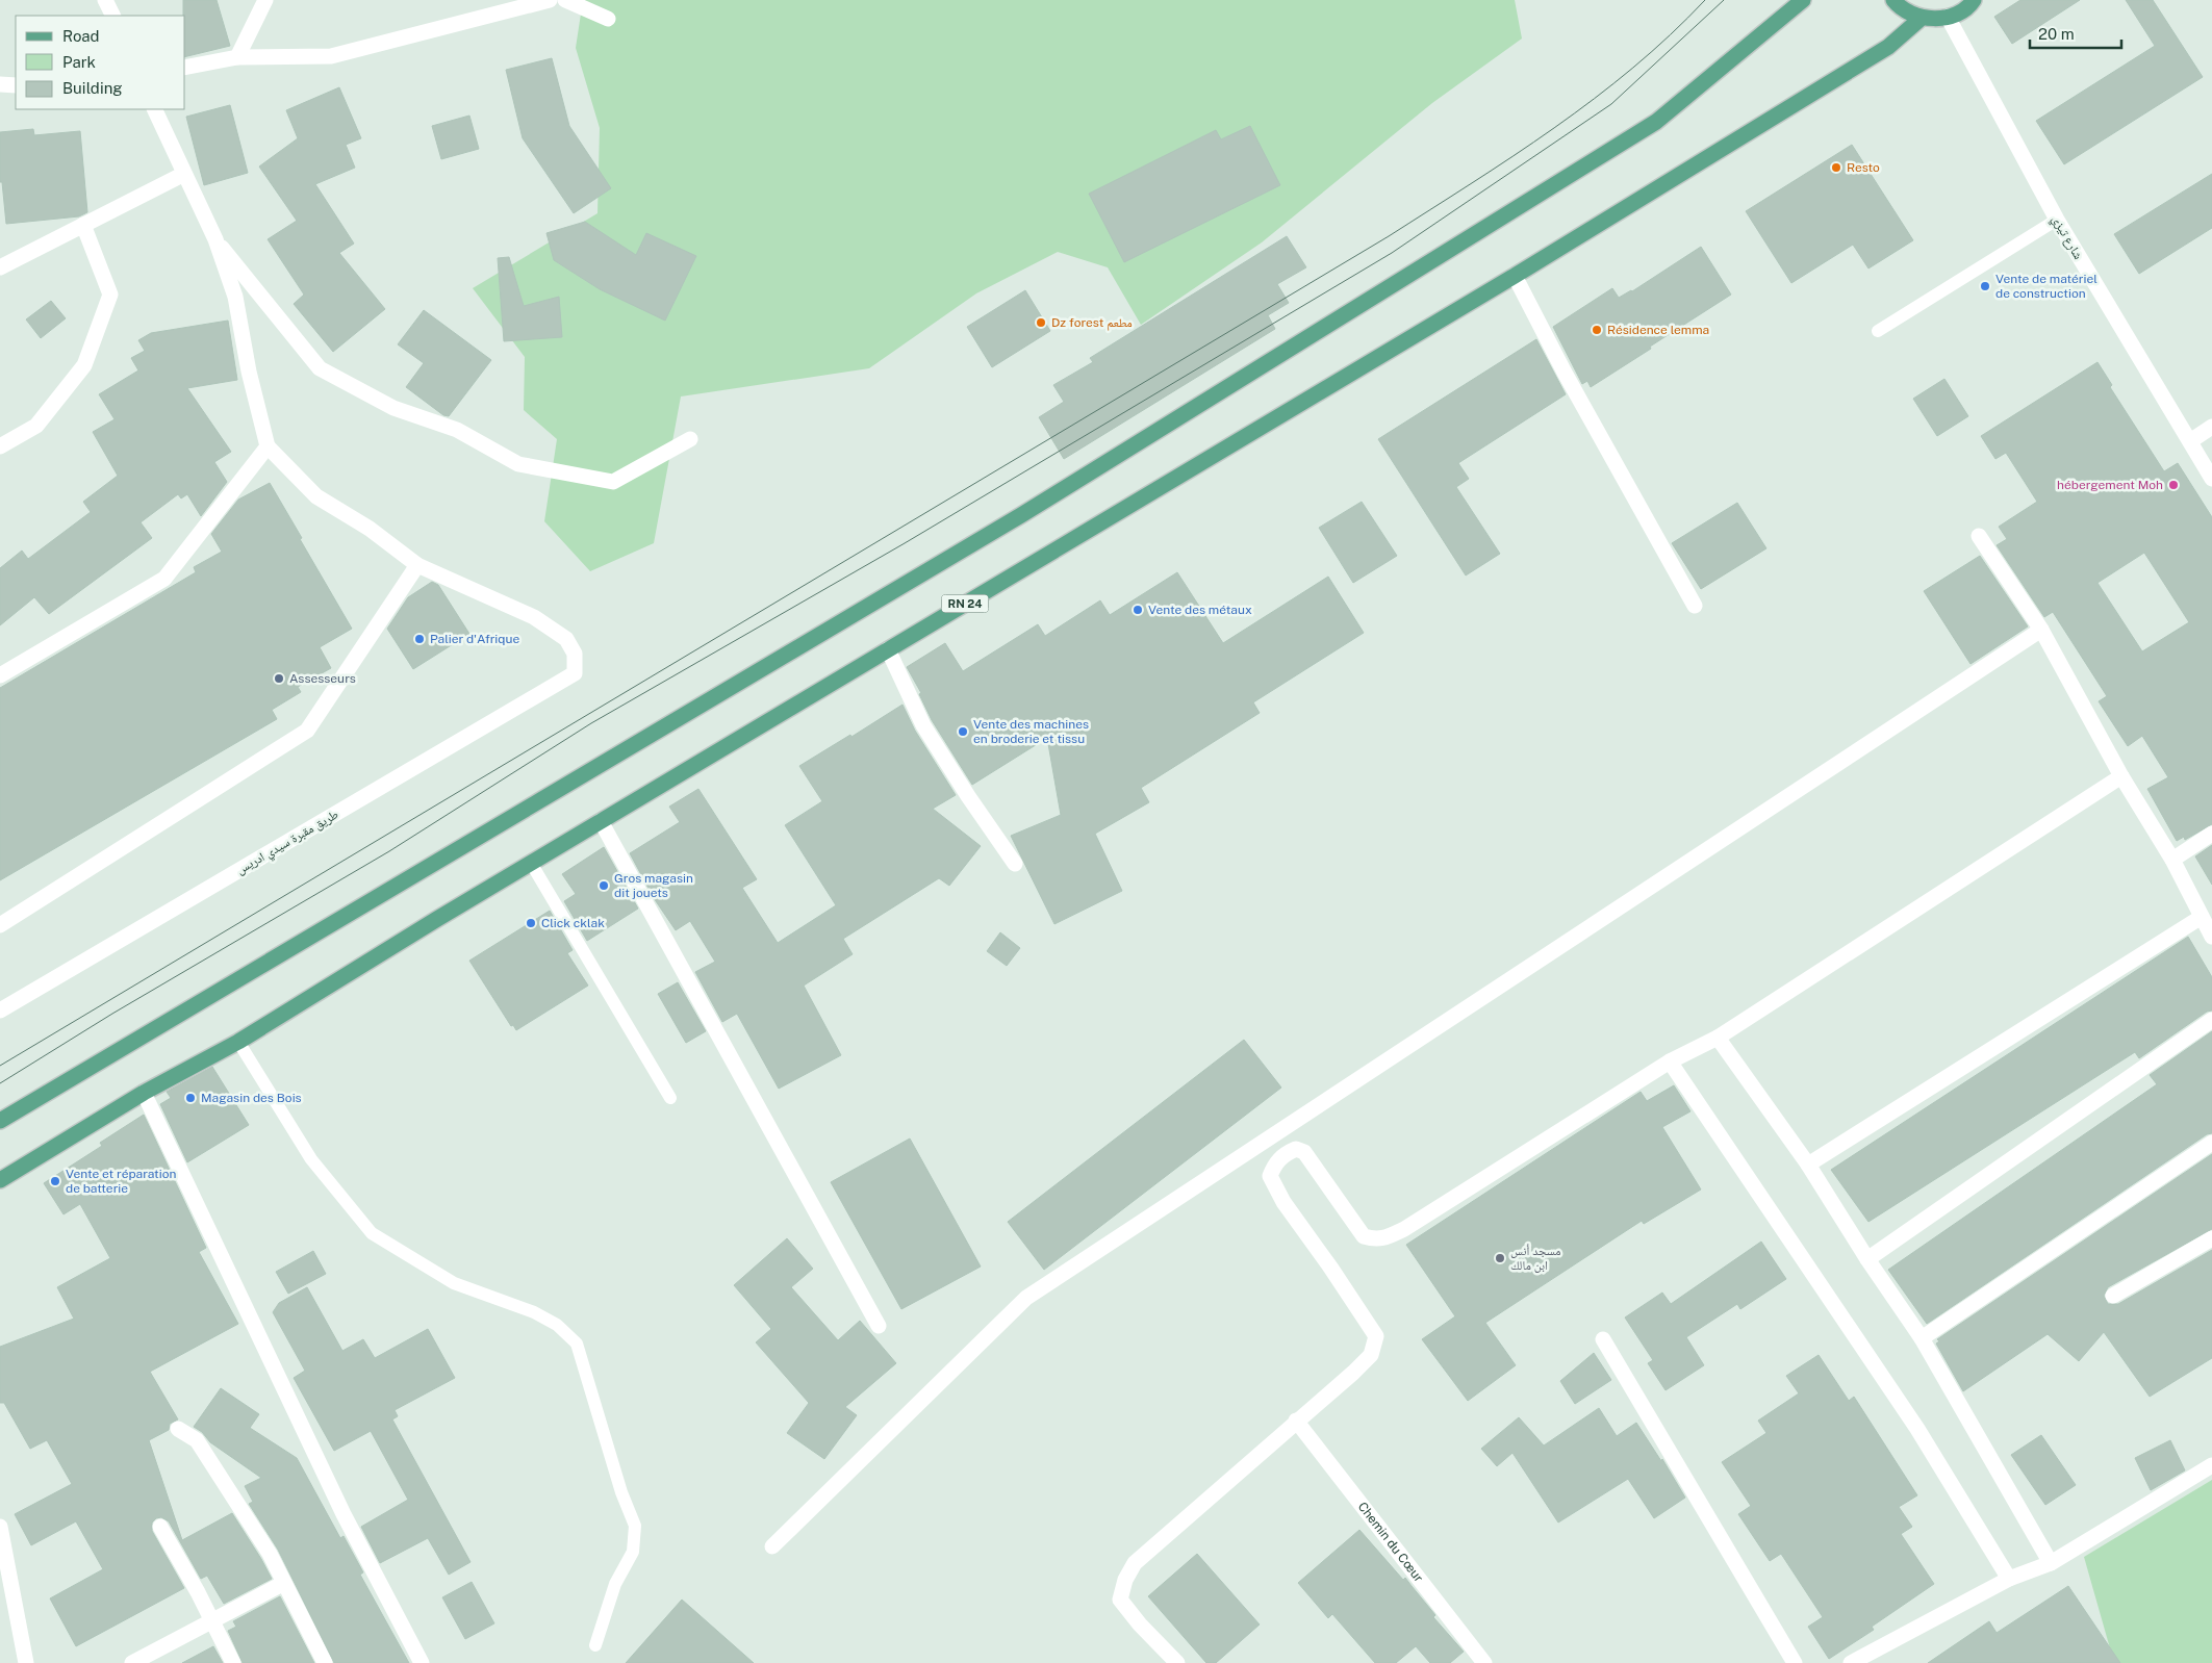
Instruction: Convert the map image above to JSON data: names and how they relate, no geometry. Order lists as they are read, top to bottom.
{
  "streets": {
    "main road": ["RN 24"],
    "street": ["شارع تيزي", "طريق مقبرة سيدي ادريس", "Chemin du Cœur"]
  },
  "places": [
    "Resto",
    "Vente de matériel de construction",
    "Dz forest مطعم",
    "Résidence lemma",
    "hébergement Moh",
    "Vente des métaux",
    "Palier d'Afrique",
    "Assesseurs",
    "Vente des machines en broderie et tissu",
    "Gros magasin dit jouets",
    "Click cklak",
    "Magasin des Bois",
    "Vente et réparation de batterie",
    "مسجد أنس ابن مالك"
  ],
  "legend": ["Road", "Park", "Building"],
  "scale_bar": "20 m"
}
